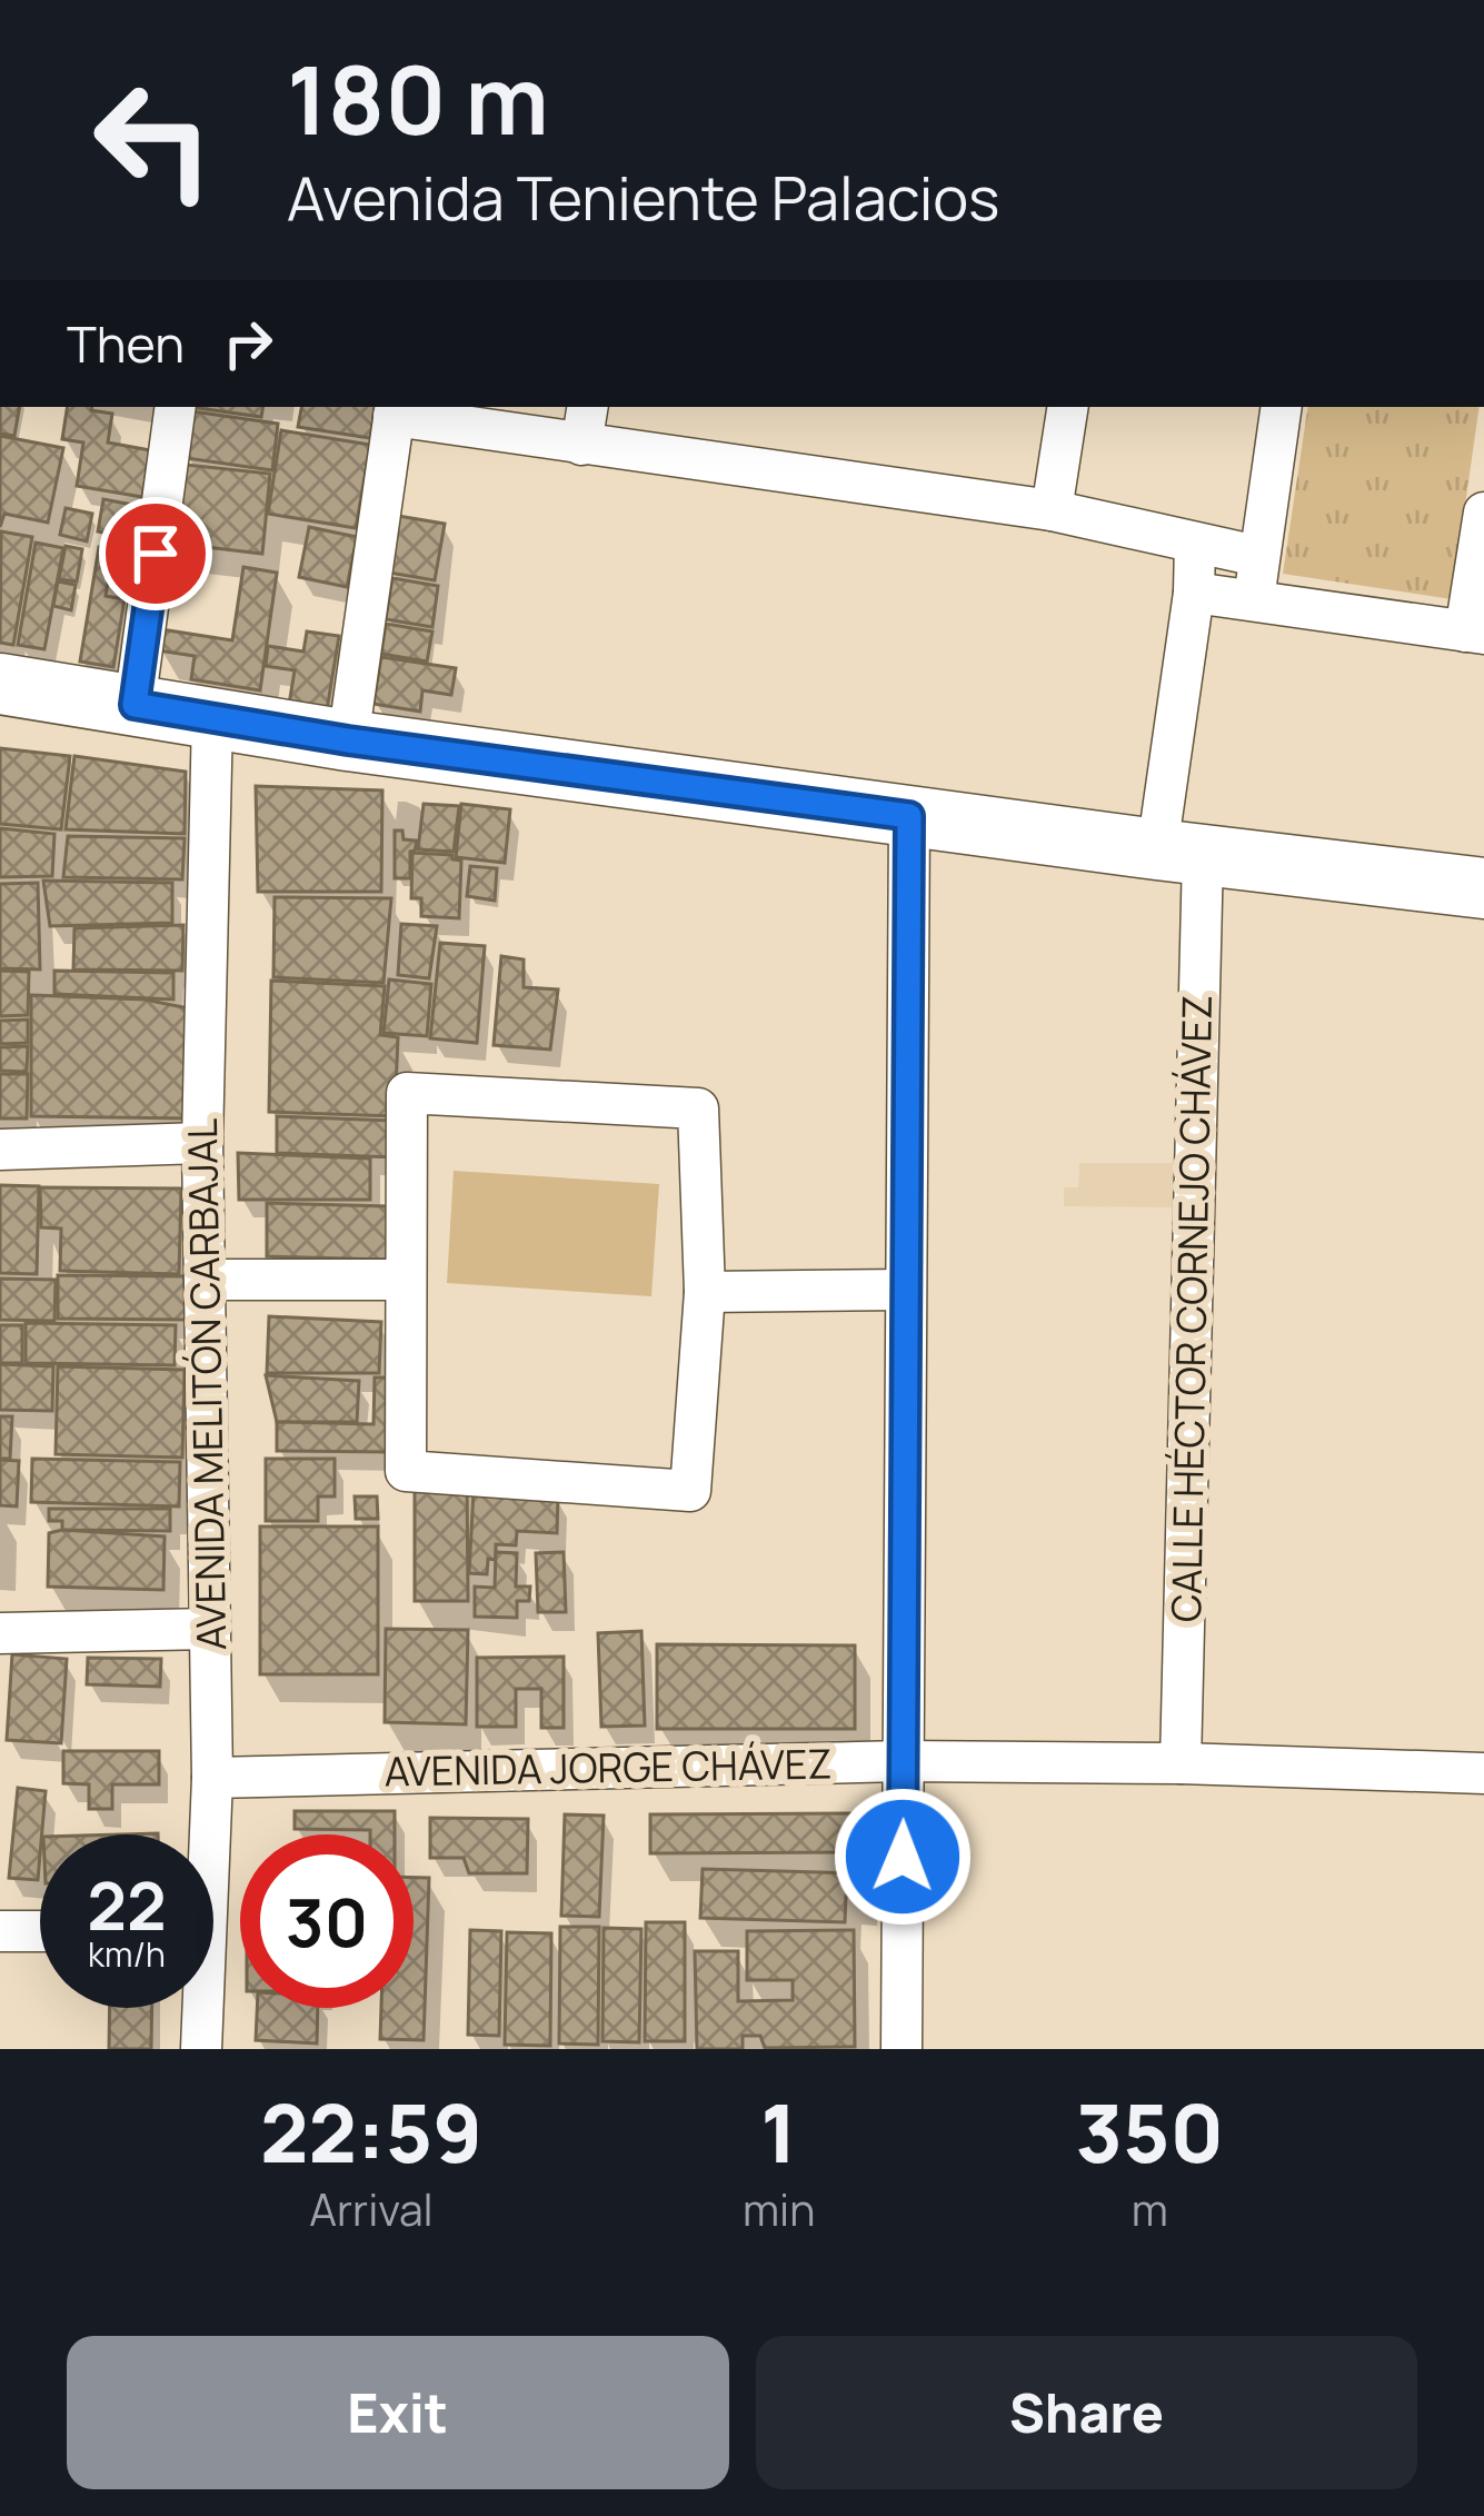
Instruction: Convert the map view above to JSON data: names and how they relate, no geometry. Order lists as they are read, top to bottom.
{
  "streets": {
    "street": ["CALLE HÉCTOR CORNEJO CHÁVEZ", "AVENIDA MELITÓN CARBAJAL", "AVENIDA JORGE CHÁVEZ"]
  },
  "crossings": [
    ["CALLE HÉCTOR CORNEJO CHÁVEZ", "AVENIDA JORGE CHÁVEZ"],
    ["AVENIDA MELITÓN CARBAJAL", "AVENIDA JORGE CHÁVEZ"]
  ],
  "page": {
    "turn": ["180 m", "Avenida Teniente Palacios"],
    "then": "Then",
    "speed": "22 km/h",
    "limit": "30",
    "eta": [
      "22:59",
      "Arrival",
      "1",
      "min",
      "350",
      "m"
    ],
    "buttons": ["Exit", "Share"]
  }
}
